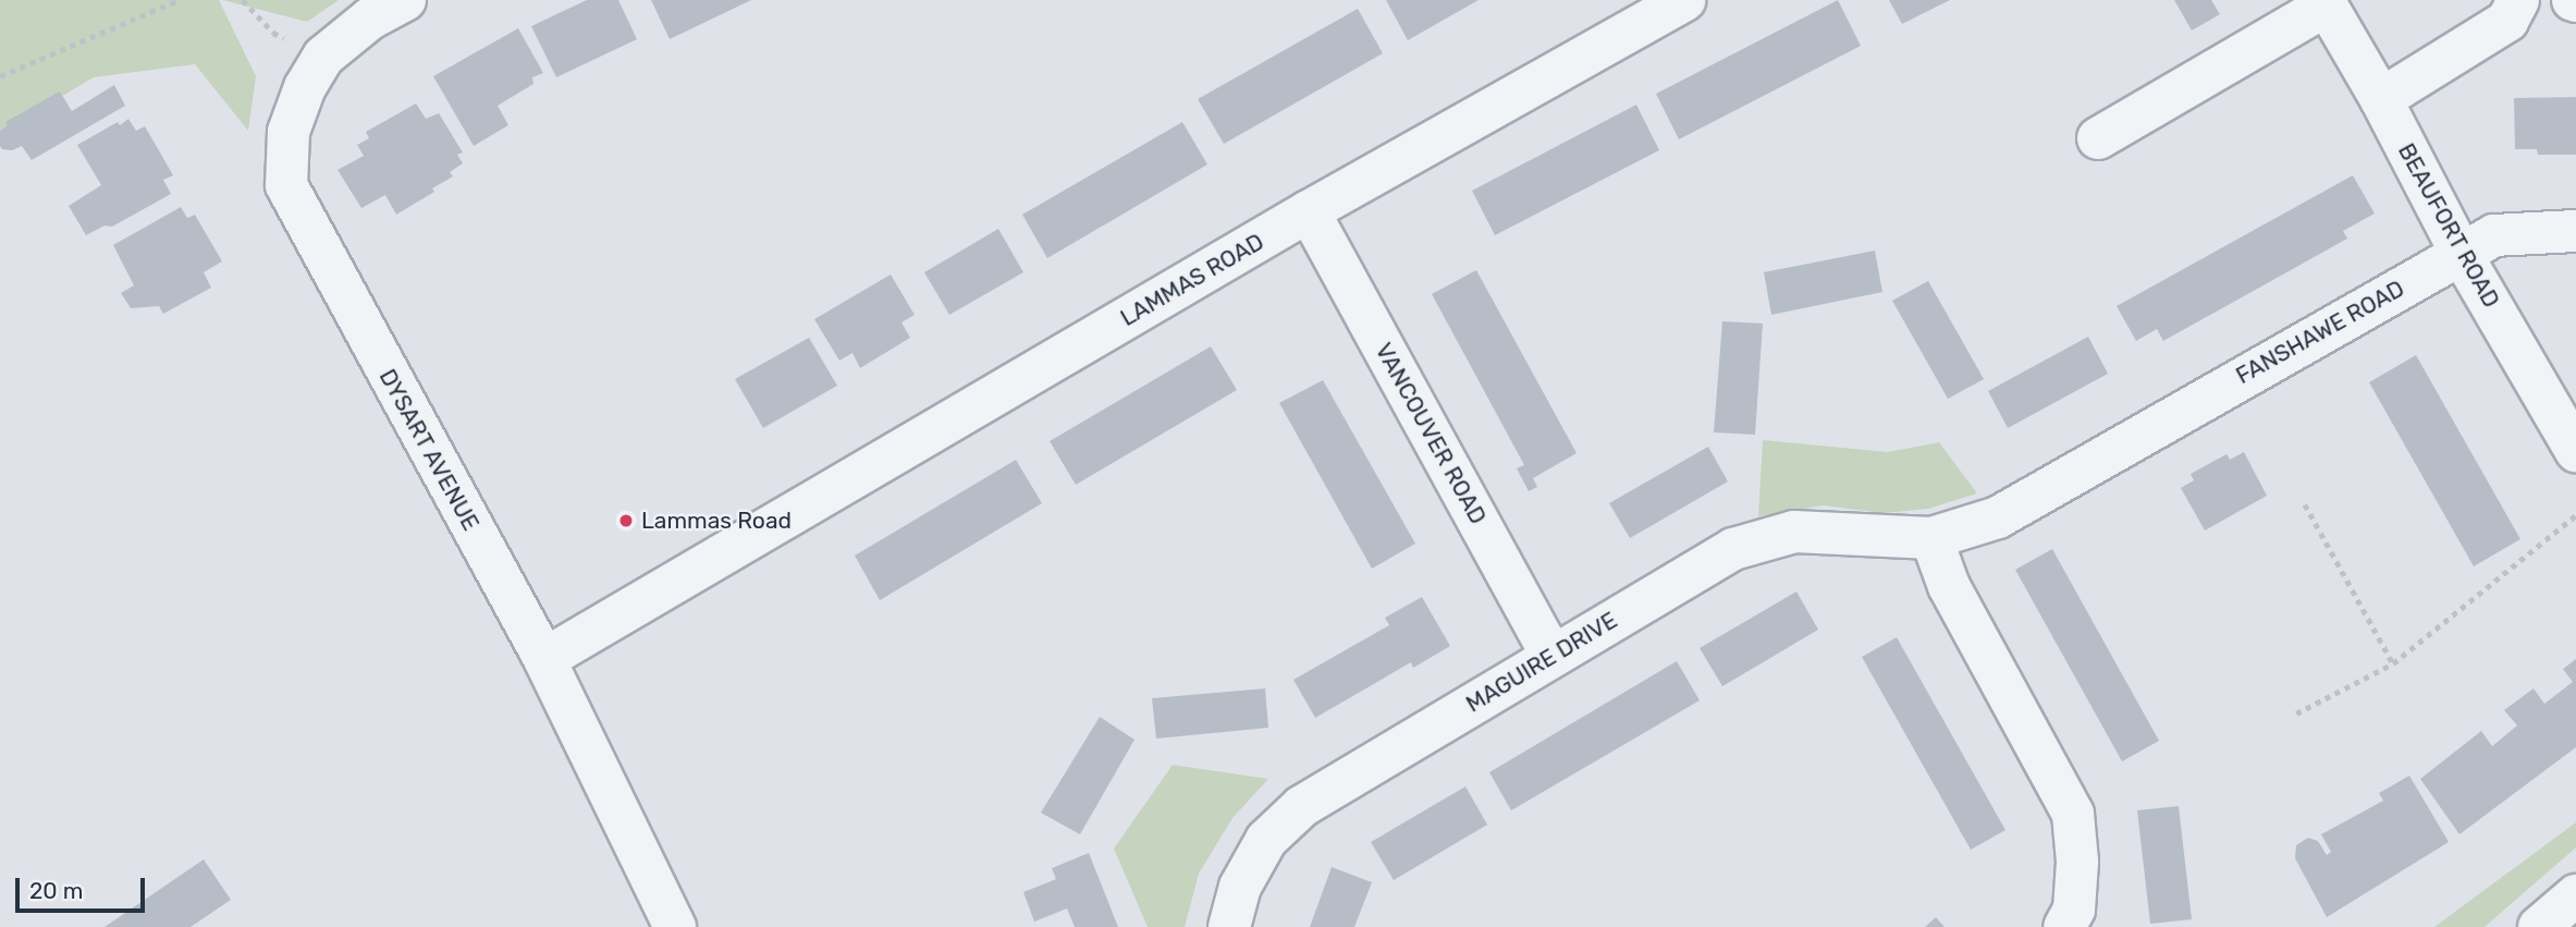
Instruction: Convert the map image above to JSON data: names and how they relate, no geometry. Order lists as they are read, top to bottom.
{
  "streets": {
    "street": [
      "BEAUFORT ROAD",
      "LAMMAS ROAD",
      "FANSHAWE ROAD",
      "VANCOUVER ROAD",
      "DYSART AVENUE",
      "MAGUIRE DRIVE"
    ]
  },
  "crossings": [
    ["BEAUFORT ROAD", "FANSHAWE ROAD"],
    ["LAMMAS ROAD", "VANCOUVER ROAD"],
    ["LAMMAS ROAD", "DYSART AVENUE"],
    ["FANSHAWE ROAD", "MAGUIRE DRIVE"],
    ["VANCOUVER ROAD", "MAGUIRE DRIVE"]
  ],
  "places": ["Lammas Road"],
  "scale_bar": "20 m"
}
